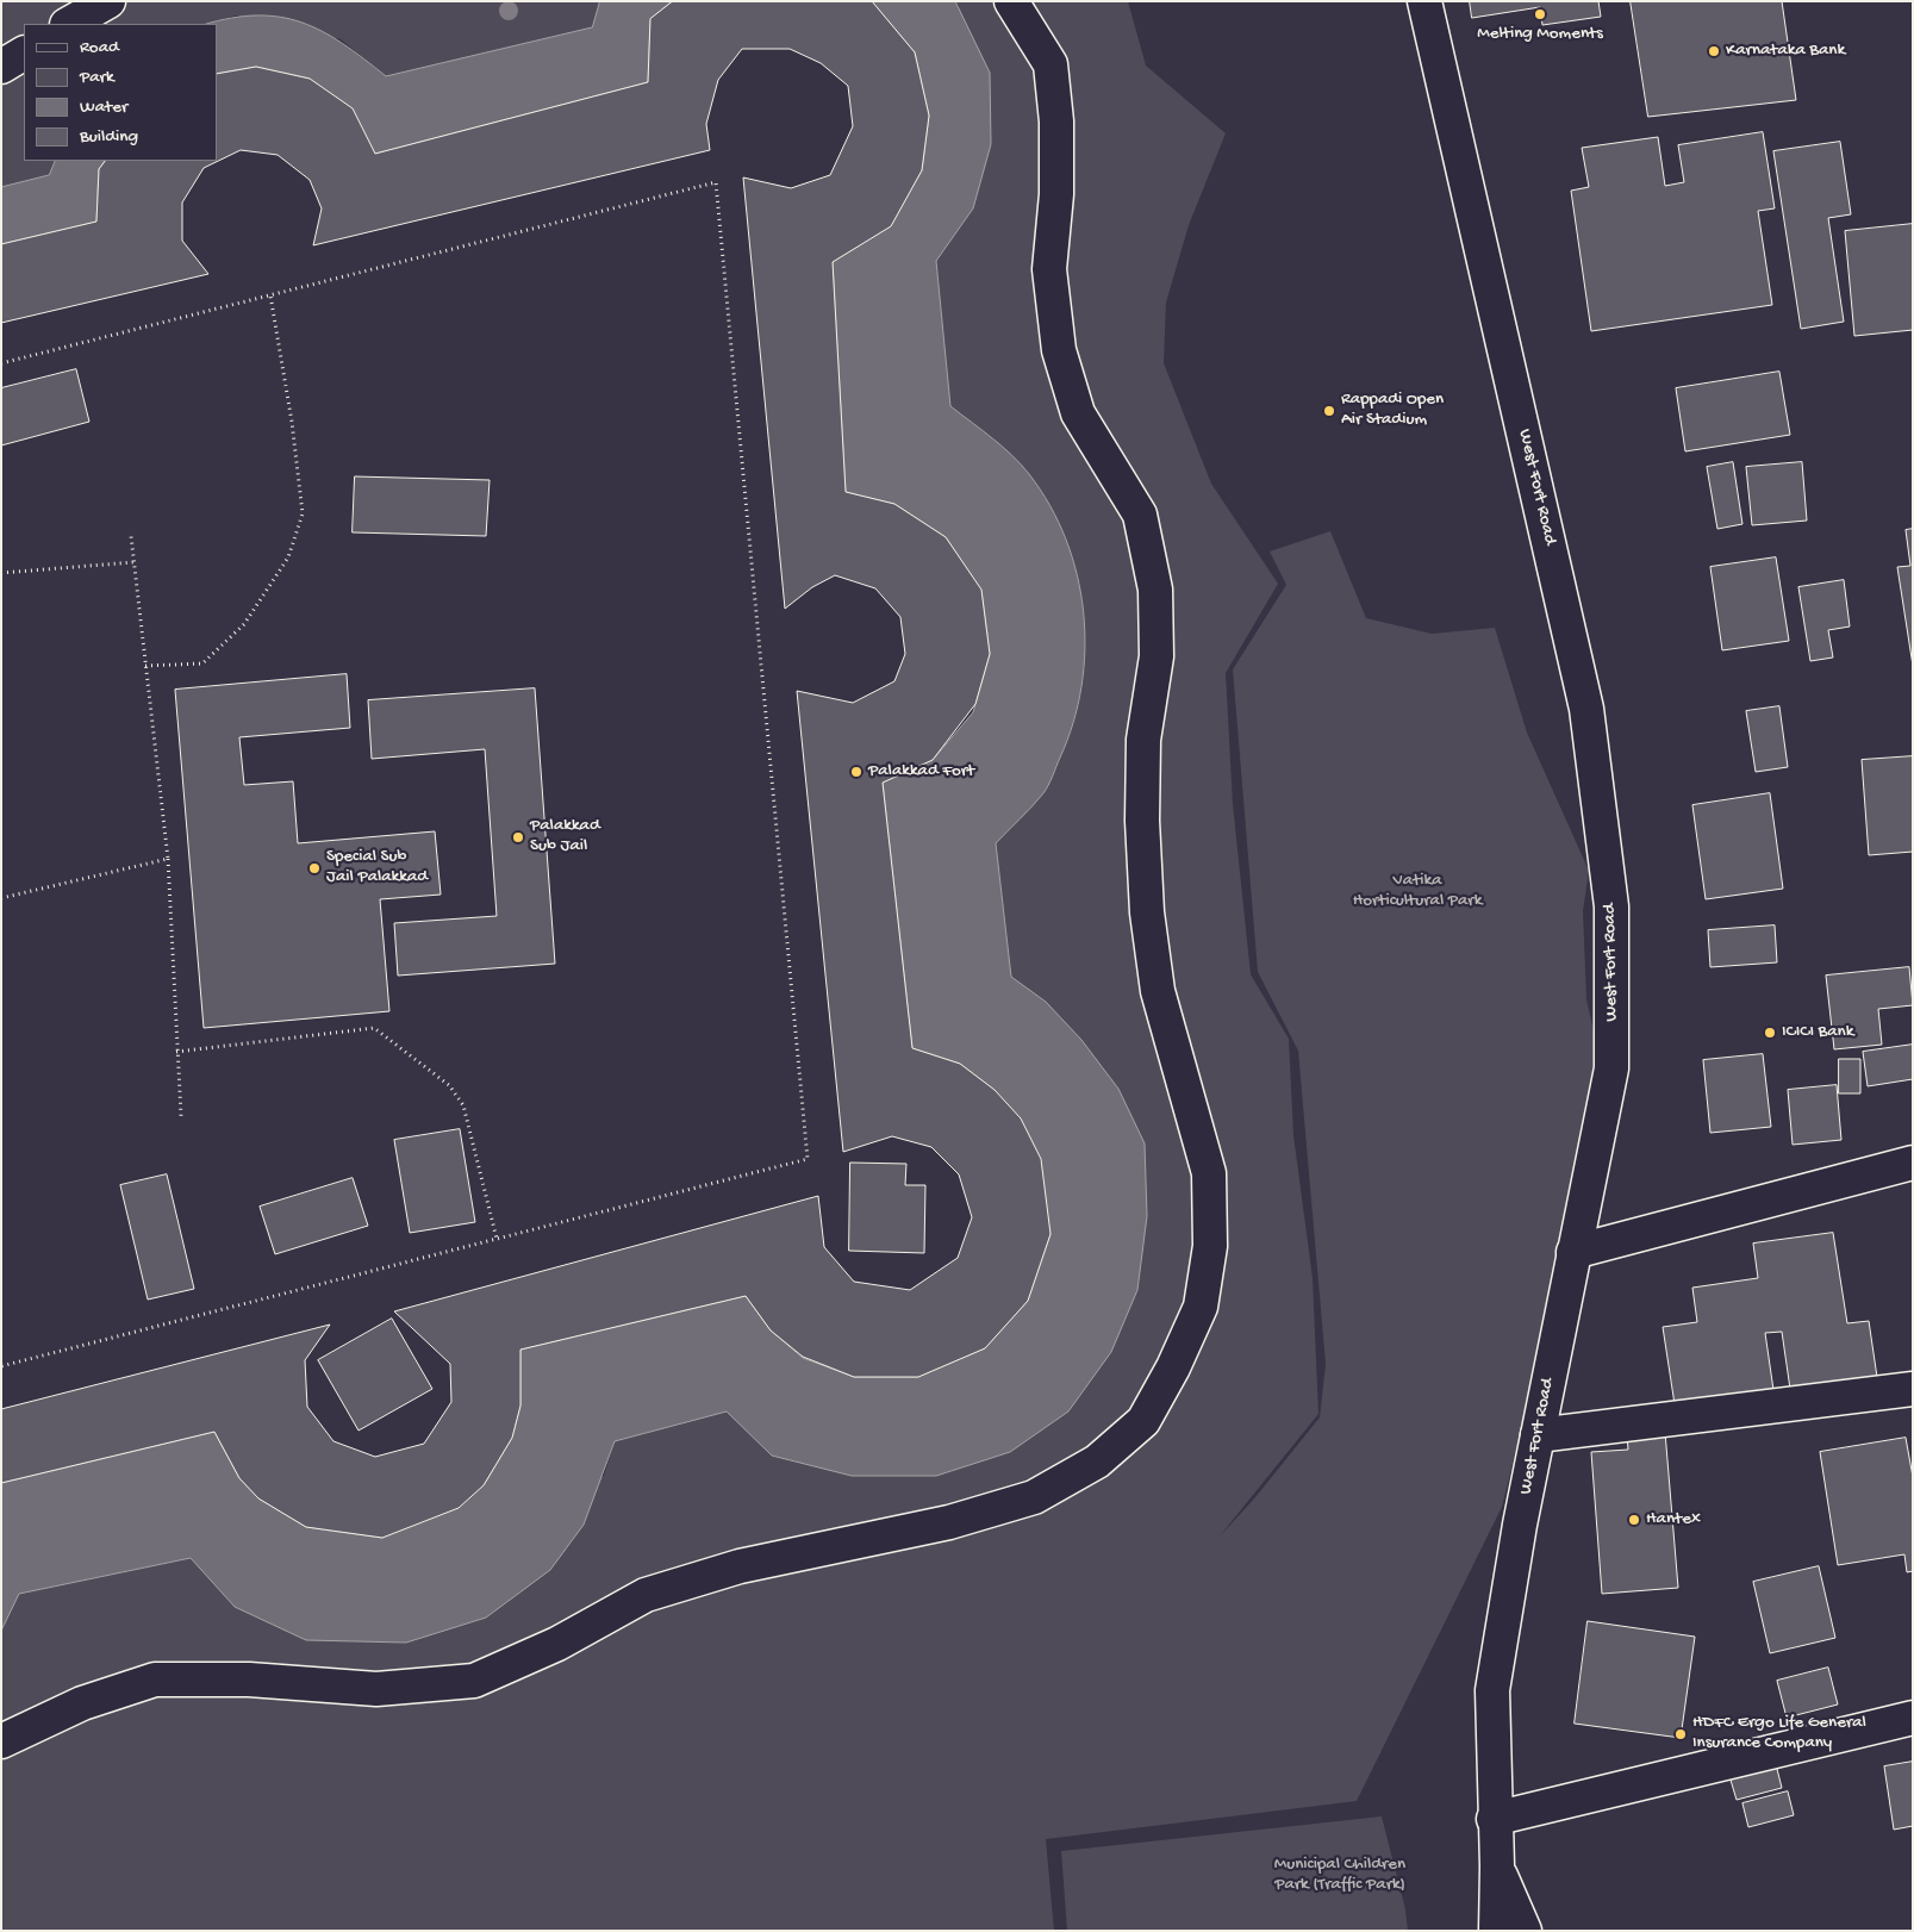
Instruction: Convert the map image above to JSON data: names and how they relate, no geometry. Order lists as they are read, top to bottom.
{
  "streets": {
    "street": ["West Fort Road"]
  },
  "parks": ["Vatika Horticultural Park", "Municipal Children Park (Traffic Park)"],
  "places": [
    "Melting Moments",
    "Karnataka Bank",
    "Rappadi Open Air Stadium",
    "Palakkad Fort",
    "Palakkad Sub Jail",
    "Special Sub Jail Palakkad",
    "ICICI Bank",
    "Hantex",
    "HDFC Ergo Life General Insurance Company"
  ],
  "legend": [
    "Road",
    "Park",
    "Water",
    "Building"
  ]
}
